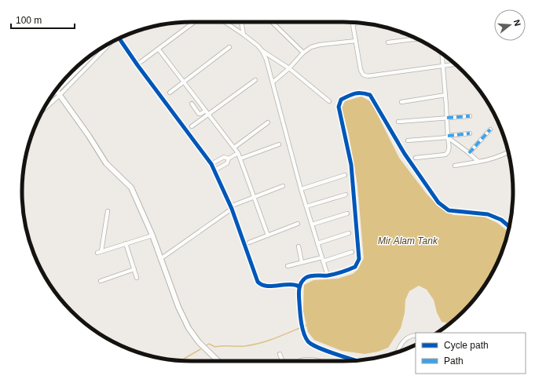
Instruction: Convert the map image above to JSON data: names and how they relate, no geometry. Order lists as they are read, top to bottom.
{
  "water": ["Mir Alam Tank"],
  "legend": ["Cycle path", "Path"],
  "scale_bar": "100 m",
  "north": "right"
}
